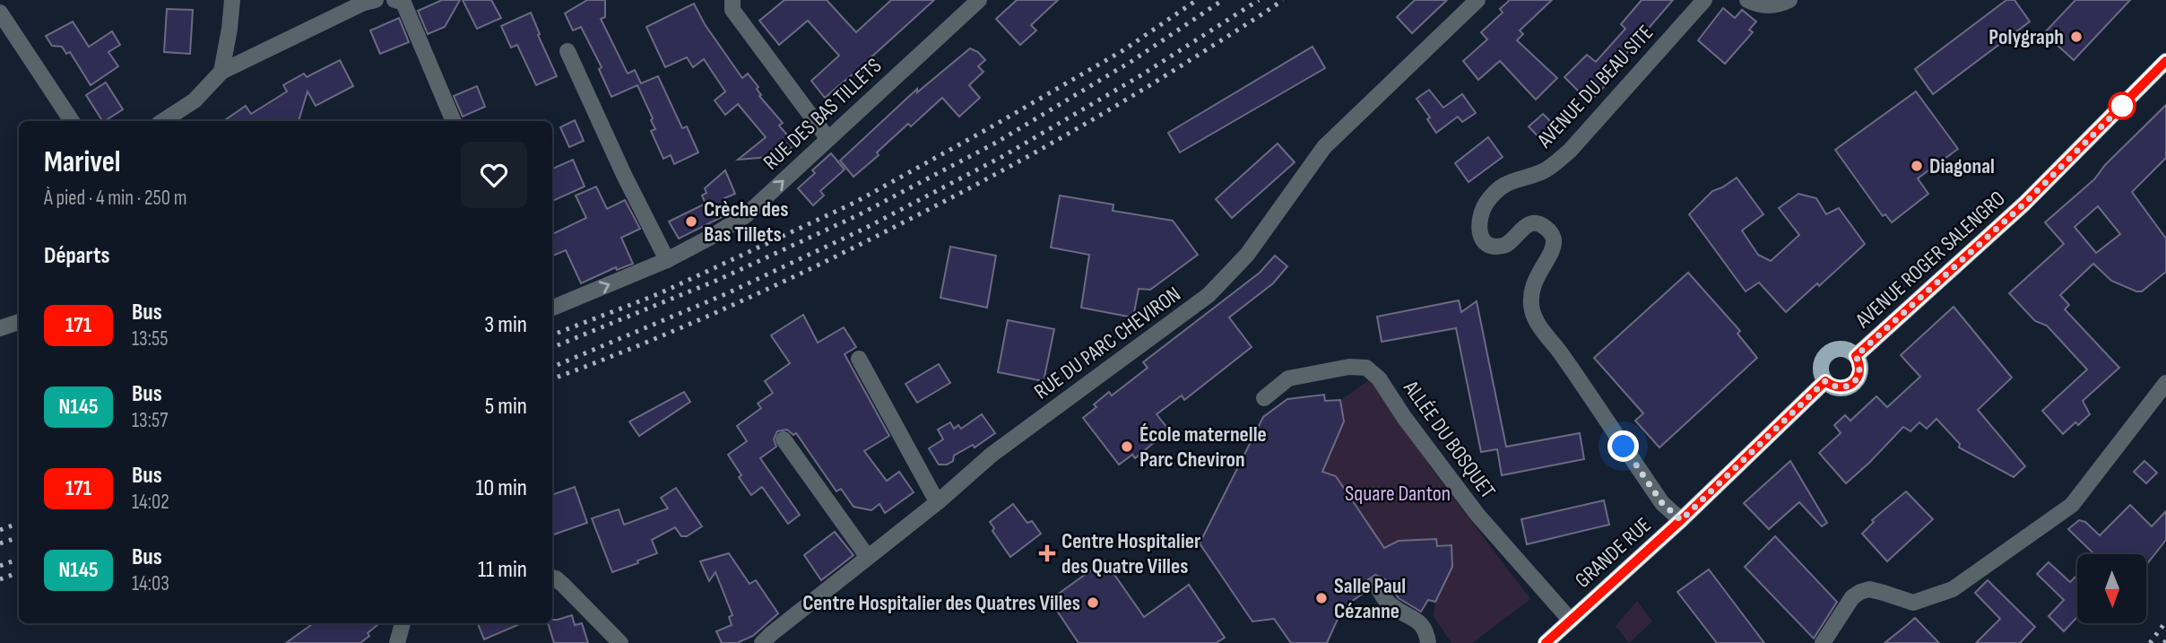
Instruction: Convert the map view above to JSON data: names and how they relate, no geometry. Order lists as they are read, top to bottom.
{
  "streets": {
    "main road": ["AVENUE ROGER SALENGRO", "GRANDE RUE"],
    "street": [
      "AVENUE DU BEAU SITE",
      "RUE DES BAS TILLETS",
      "RUE DU PARC CHEVIRON",
      "ALLÉE DU BOSQUET"
    ]
  },
  "crossings": [
    ["AVENUE DU BEAU SITE", "GRANDE RUE"],
    ["AVENUE ROGER SALENGRO", "GRANDE RUE"],
    ["ALLÉE DU BOSQUET", "GRANDE RUE"]
  ],
  "one_way": ["RUE DES BAS TILLETS"],
  "parks": ["Square Danton"],
  "places": {
    "other": [
      "Polygraph",
      "Diagonal",
      "Crèche des Bas Tillets",
      "École maternelle Parc Cheviron",
      "Salle Paul Cézanne",
      "Centre Hospitalier des Quatres Villes"
    ],
    "health": ["Centre Hospitalier des Quatre Villes"]
  },
  "lines": ["bus line 171"],
  "north": "bottom",
  "page": {
    "heading": [
      ["Marivel", "À pied · 4 min · 250 m"],
      "Départs"
    ],
    "list": [
      {
        "mark": "171",
        "name": "Bus",
        "note": "13:55",
        "value": "3 min"
      },
      {
        "mark": "N145",
        "name": "Bus",
        "note": "13:57",
        "value": "5 min"
      },
      {
        "mark": "171",
        "name": "Bus",
        "note": "14:02",
        "value": "10 min"
      },
      {
        "mark": "N145",
        "name": "Bus",
        "note": "14:03",
        "value": "11 min"
      }
    ]
  }
}
